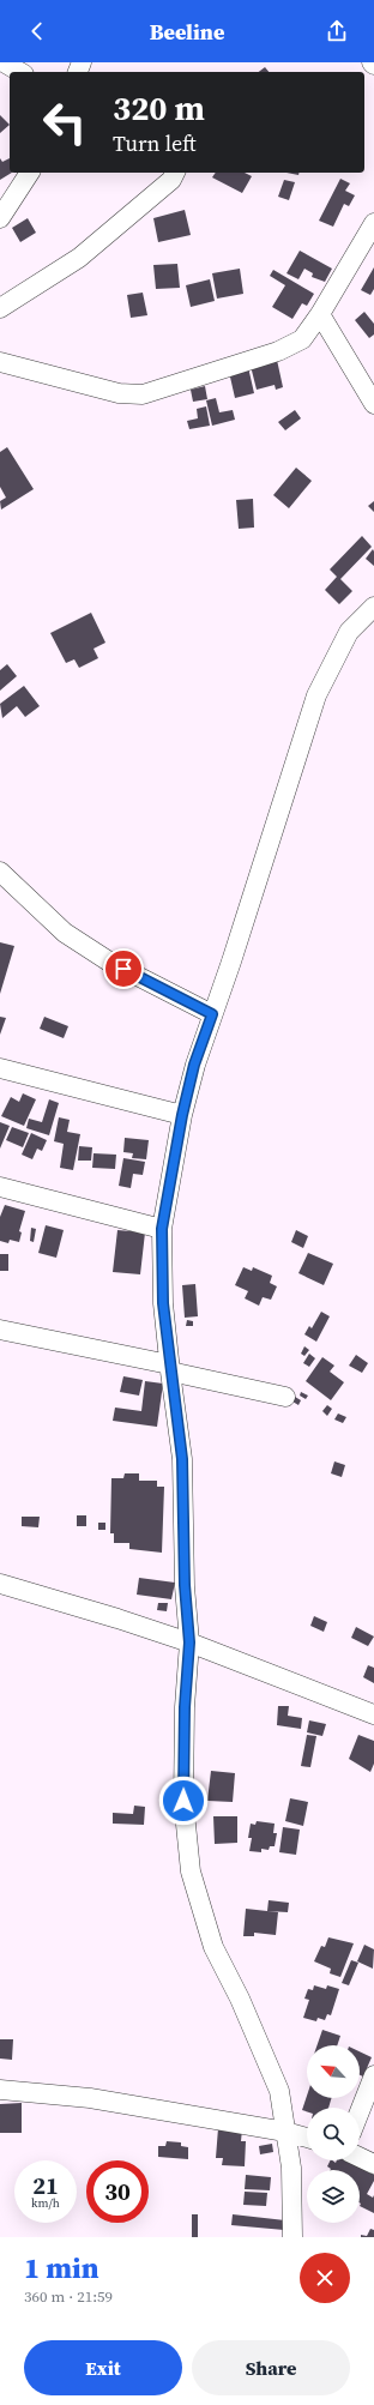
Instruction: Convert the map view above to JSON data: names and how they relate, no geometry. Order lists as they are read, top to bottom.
{
  "north": "top left",
  "page": {
    "header": "Beeline",
    "turn": ["320 m", "Turn left"],
    "speed": "21 km/h",
    "limit": "30",
    "heading": ["1 min", "360 m · 21:59"],
    "buttons": ["Exit", "Share"]
  }
}
